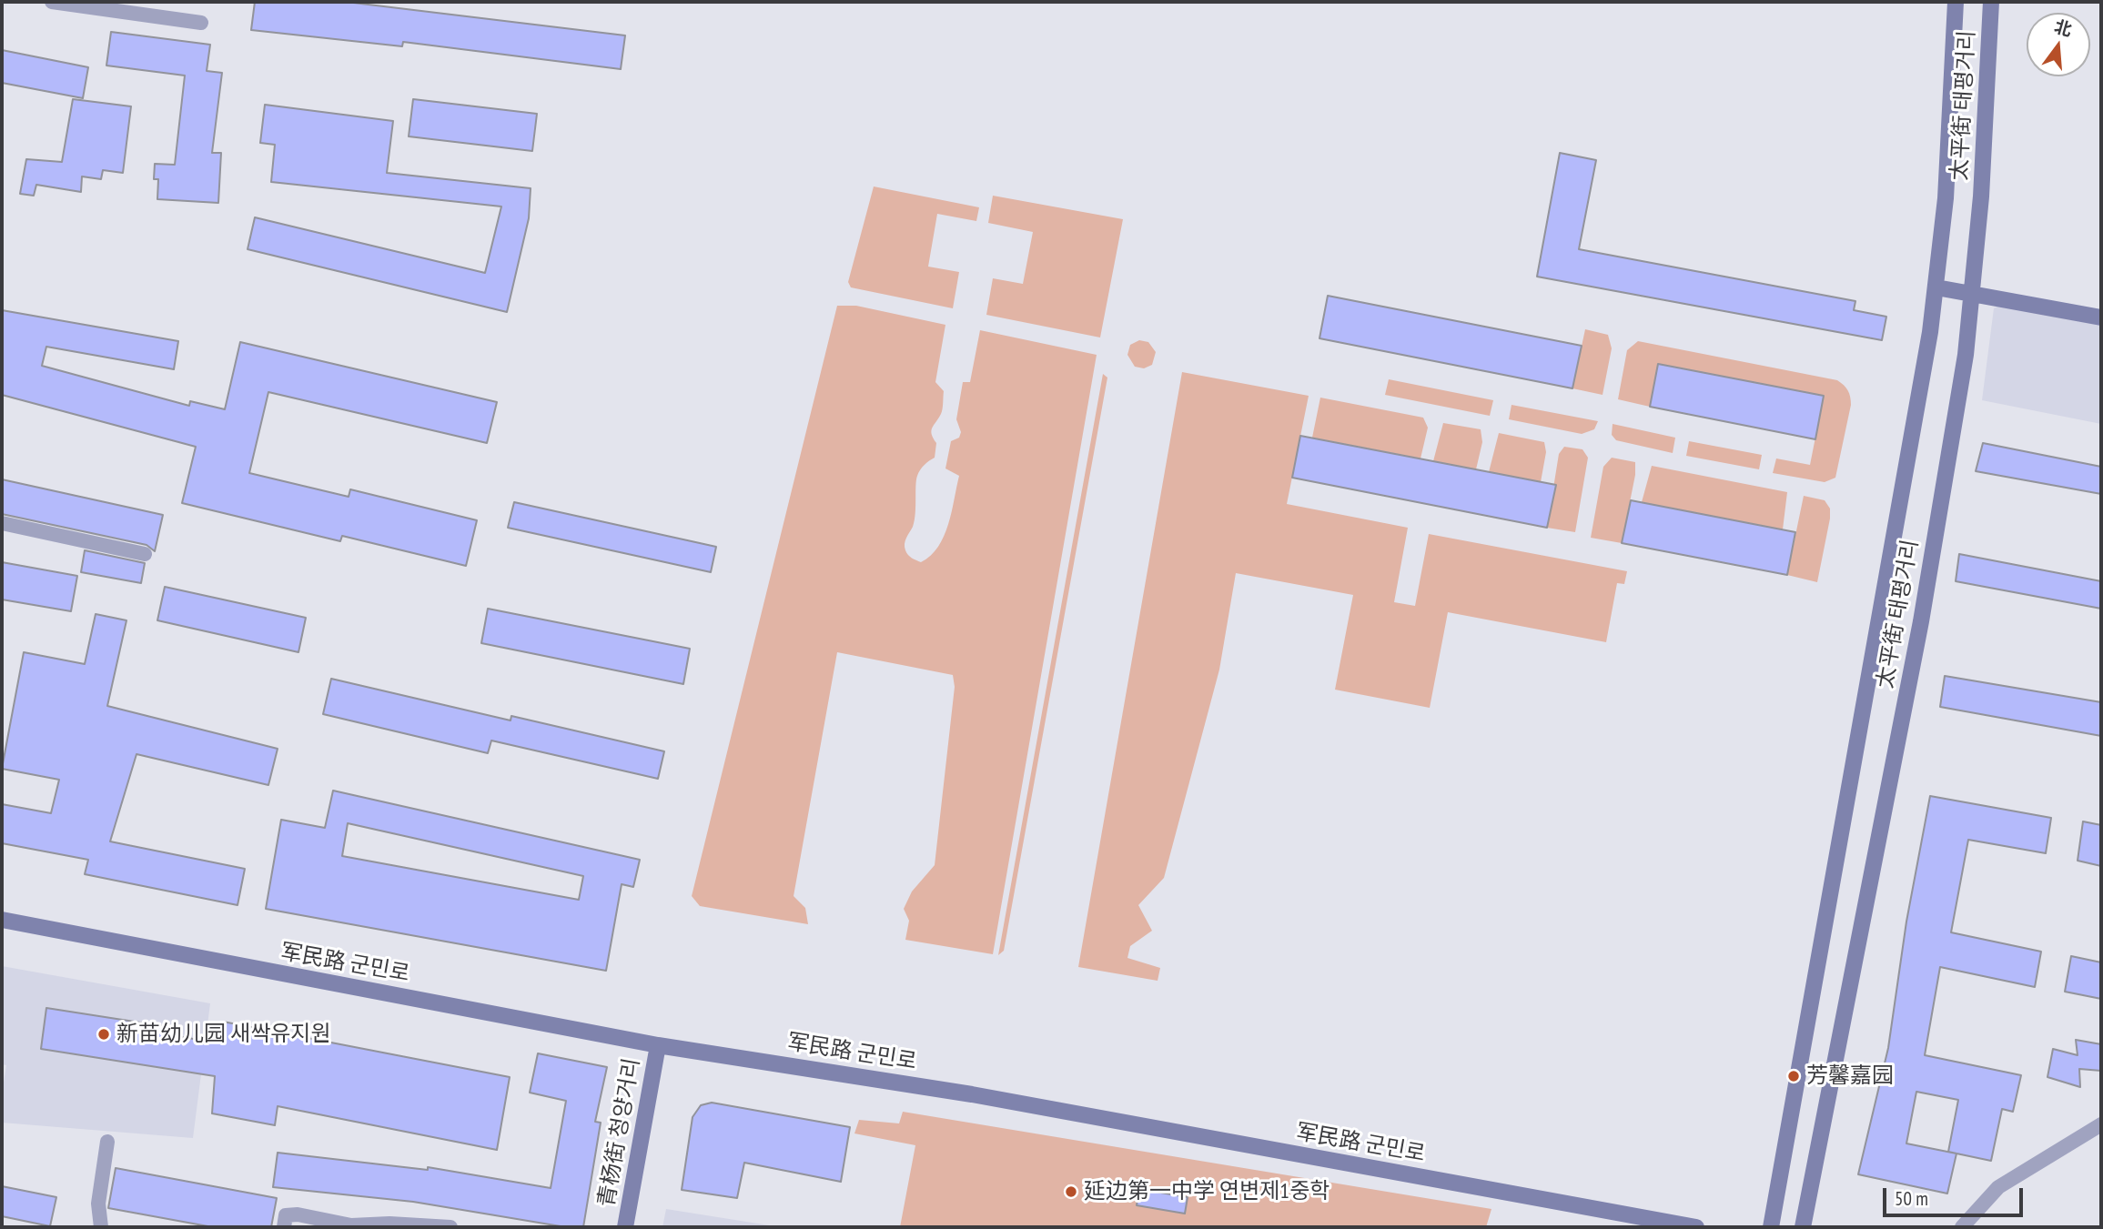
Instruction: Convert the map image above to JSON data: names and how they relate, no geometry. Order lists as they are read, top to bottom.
{
  "streets": {
    "main road": ["太平街 태평거리", "军民路 군민로", "青杨街 청양거리"]
  },
  "crossings": [
    ["军民路 군민로", "青杨街 청양거리"]
  ],
  "places": ["新苗幼儿园 새싹유지원", "芳馨嘉园", "延边第一中学 연변제1중학"],
  "scale_bar": "50 m",
  "north": "top"
}
